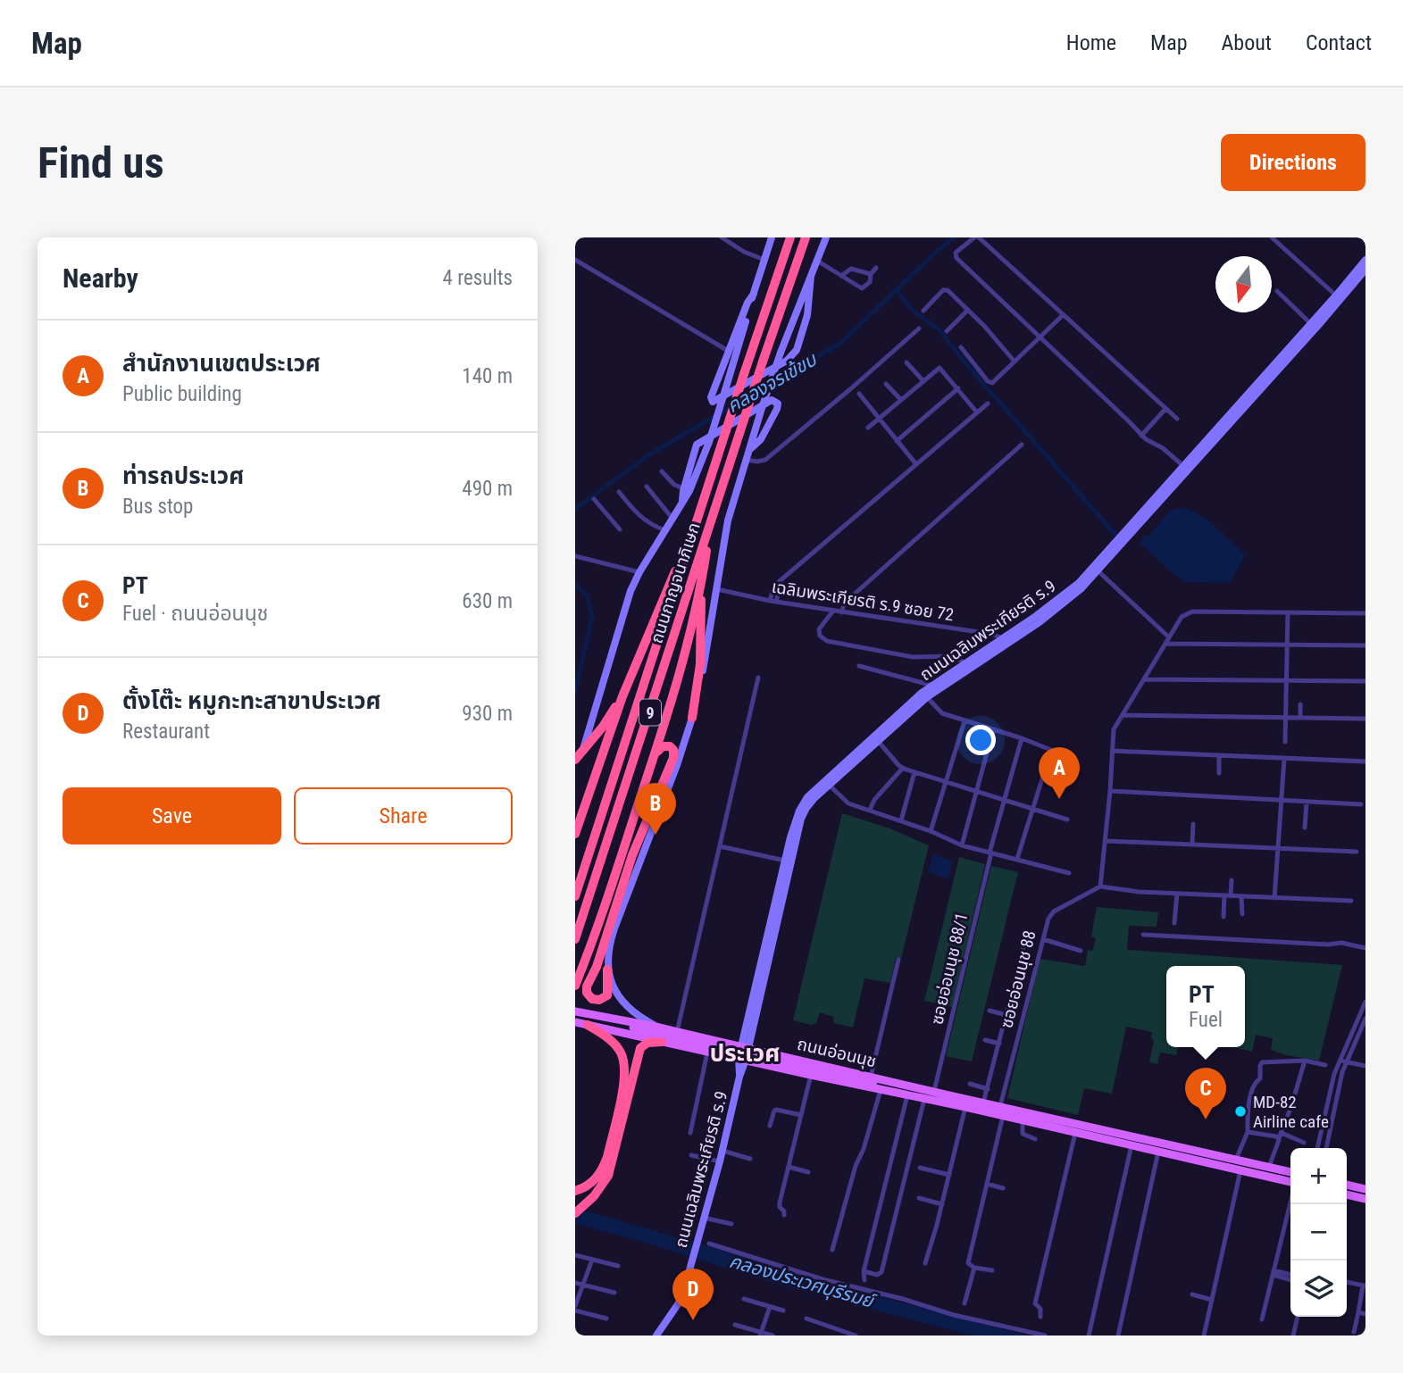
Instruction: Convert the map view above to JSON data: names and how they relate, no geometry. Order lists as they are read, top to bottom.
{
  "streets": {
    "highway": ["ถนนกาญจนาภิเษก", "9"],
    "main road": ["ถนนเฉลิมพระเกียรติ ร.9", "ถนนอ่อนนุช"],
    "street": ["เฉลิมพระเกียรติ ร.9 ซอย 72", "ซอยอ่อนนุช 88/1", "ซอยอ่อนนุช 88"]
  },
  "crossings": [
    ["เฉลิมพระเกียรติ ร.9 ซอย 72", "ถนนเฉลิมพระเกียรติ ร.9"],
    ["ถนนเฉลิมพระเกียรติ ร.9", "ถนนอ่อนนุช"],
    ["ซอยอ่อนนุช 88/1", "ถนนอ่อนนุช"],
    ["ซอยอ่อนนุช 88", "ถนนอ่อนนุช"]
  ],
  "districts": ["ประเวศ"],
  "water": ["คลองจรเข้ขบ", "คลองประเวศบุรีรมย์"],
  "places": ["MD-82 Airline cafe"],
  "north": "bottom",
  "page": {
    "header": "Map",
    "nav": [
      "Home",
      "Map",
      "About",
      "Contact"
    ],
    "buttons": [
      "Directions",
      ["Save", "Share"]
    ],
    "title": "Find us",
    "heading": ["Nearby", "4 results"],
    "list": [
      {
        "mark": "A",
        "name": "สำนักงานเขตประเวศ",
        "note": "Public building",
        "value": "140 m"
      },
      {
        "mark": "B",
        "name": "ท่ารถประเวศ",
        "note": "Bus stop",
        "value": "490 m"
      },
      {
        "mark": "C",
        "name": "PT",
        "note": "Fuel · ถนนอ่อนนุช",
        "value": "630 m"
      },
      {
        "mark": "D",
        "name": "ตั้งโต๊ะ หมูกะทะสาขาประเวศ",
        "note": "Restaurant",
        "value": "930 m"
      }
    ],
    "pins": [
      "A",
      "B",
      "C",
      "D"
    ],
    "popup": ["PT", "Fuel"],
    "map_buttons": ["+", "−"]
  }
}
